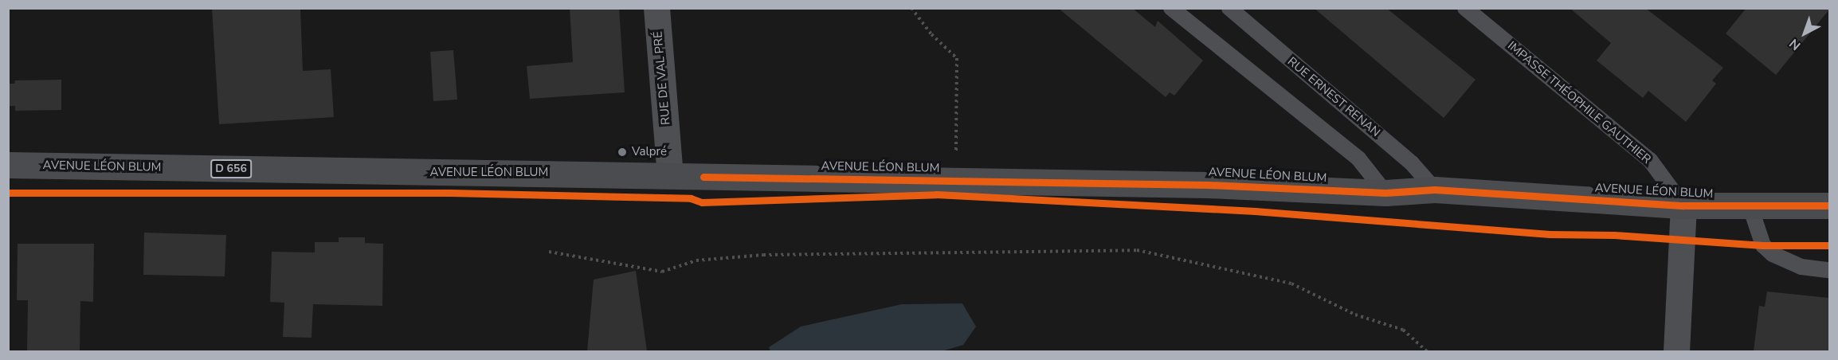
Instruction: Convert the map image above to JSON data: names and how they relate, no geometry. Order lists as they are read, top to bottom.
{
  "streets": {
    "main road": ["AVENUE LÉON BLUM", "D 656"],
    "street": ["RUE DE VAL PRÉ"],
    "lane": ["RUE ERNEST RENAN", "IMPASSE THÉOPHILE GAUTHIER"]
  },
  "crossings": [
    ["RUE DE VAL PRÉ", "AVENUE LÉON BLUM"],
    ["RUE ERNEST RENAN", "AVENUE LÉON BLUM"],
    ["IMPASSE THÉOPHILE GAUTHIER", "AVENUE LÉON BLUM"]
  ],
  "places": ["Valpré"],
  "north": "bottom left"
}
